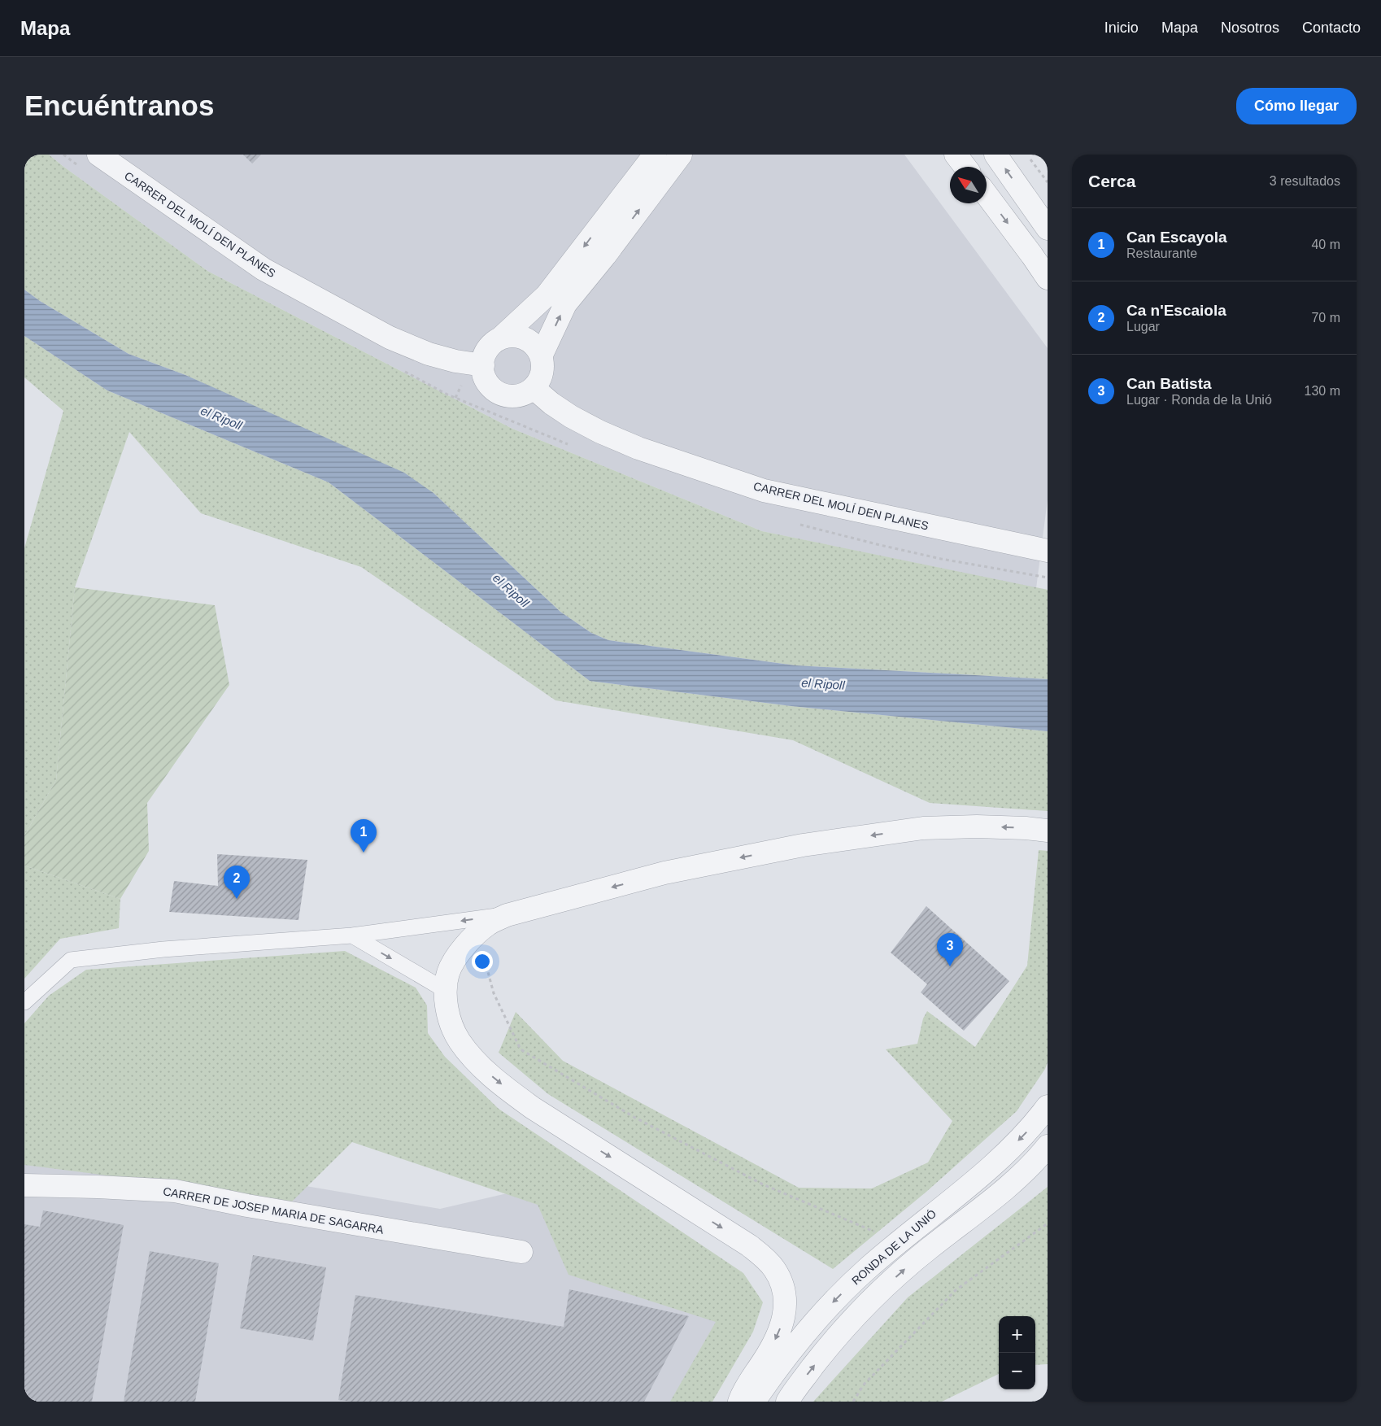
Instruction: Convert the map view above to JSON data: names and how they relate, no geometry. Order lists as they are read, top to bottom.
{
  "streets": {
    "street": ["CARRER DEL MOLÍ DEN PLANES", "CARRER DE JOSEP MARIA DE SAGARRA", "RONDA DE LA UNIÓ"]
  },
  "water": ["el Ripoll"],
  "north": "top left",
  "page": {
    "header": "Mapa",
    "nav": [
      "Inicio",
      "Mapa",
      "Nosotros",
      "Contacto"
    ],
    "buttons": "Cómo llegar",
    "title": "Encuéntranos",
    "heading": ["Cerca", "3 resultados"],
    "list": [
      {
        "mark": "1",
        "name": "Can Escayola",
        "note": "Restaurante",
        "value": "40 m"
      },
      {
        "mark": "2",
        "name": "Ca n'Escaiola",
        "note": "Lugar",
        "value": "70 m"
      },
      {
        "mark": "3",
        "name": "Can Batista",
        "note": "Lugar · Ronda de la Unió",
        "value": "130 m"
      }
    ],
    "pins": ["1", "2", "3"],
    "map_buttons": ["+", "−"]
  }
}
